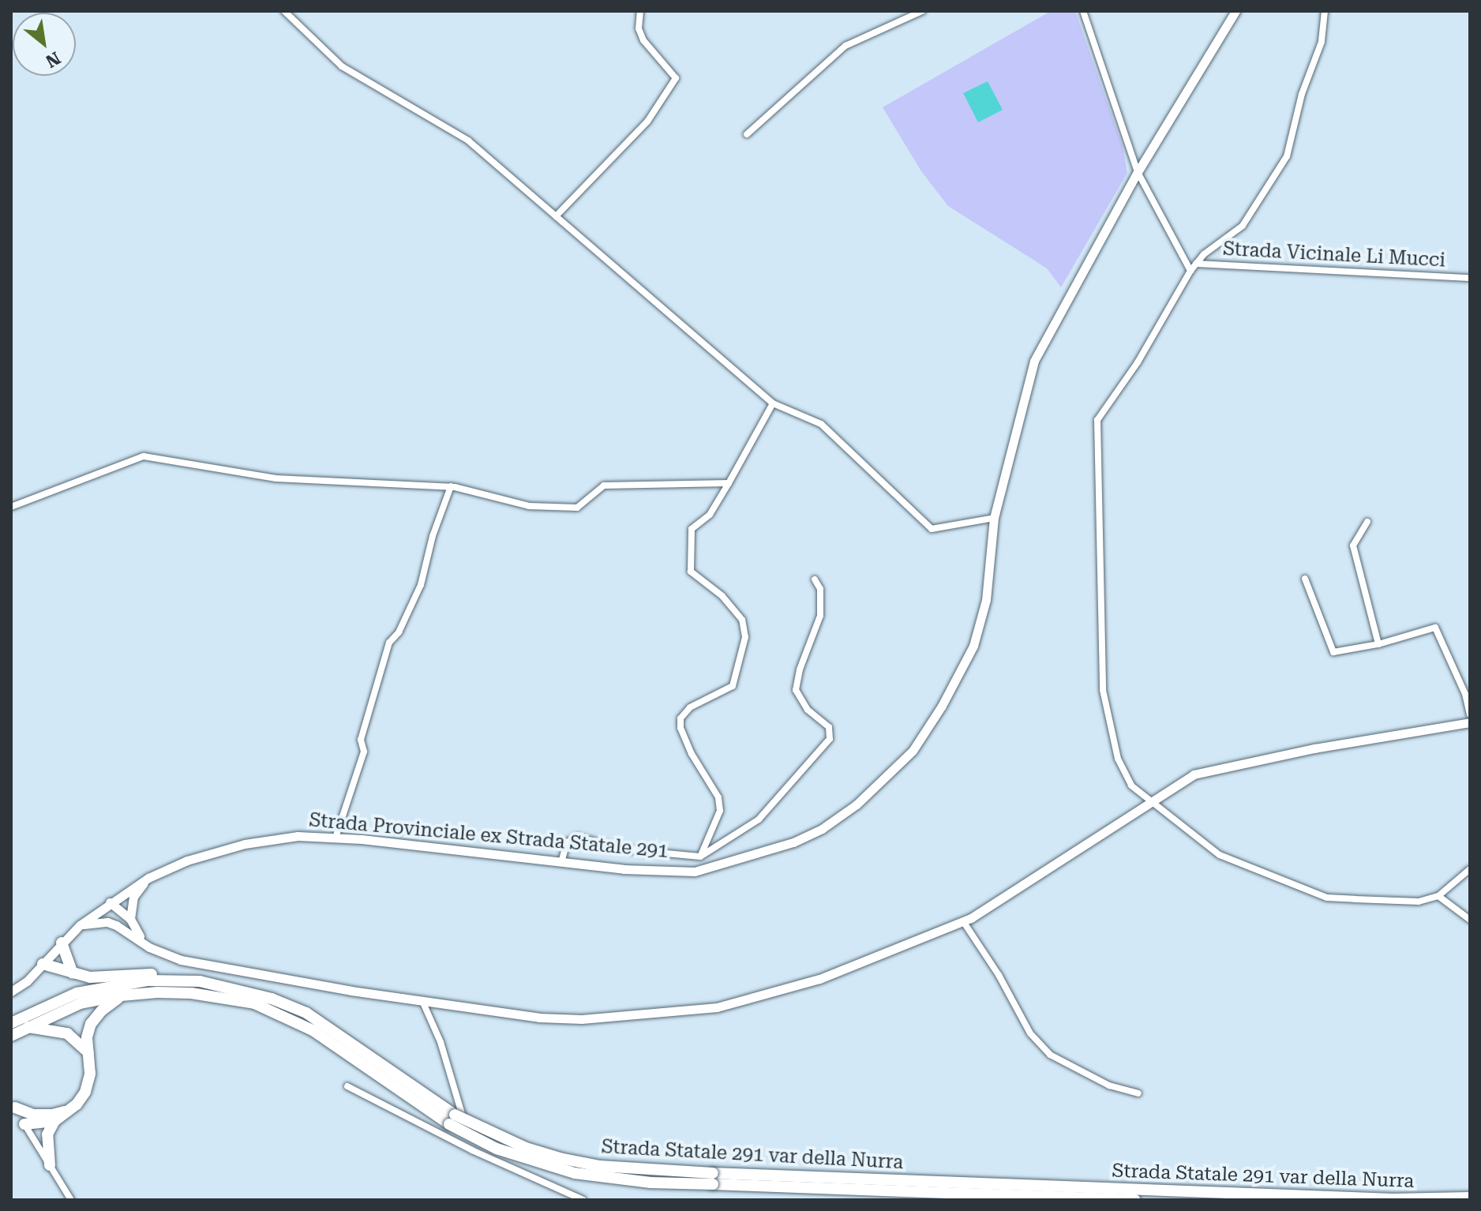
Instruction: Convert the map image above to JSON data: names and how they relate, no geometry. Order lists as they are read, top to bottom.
{
  "streets": {
    "highway": ["Strada Statale 291 var della Nurra"],
    "street": ["Strada Vicinale Li Mucci", "Strada Provinciale ex Strada Statale 291"]
  },
  "north": "bottom right"
}
